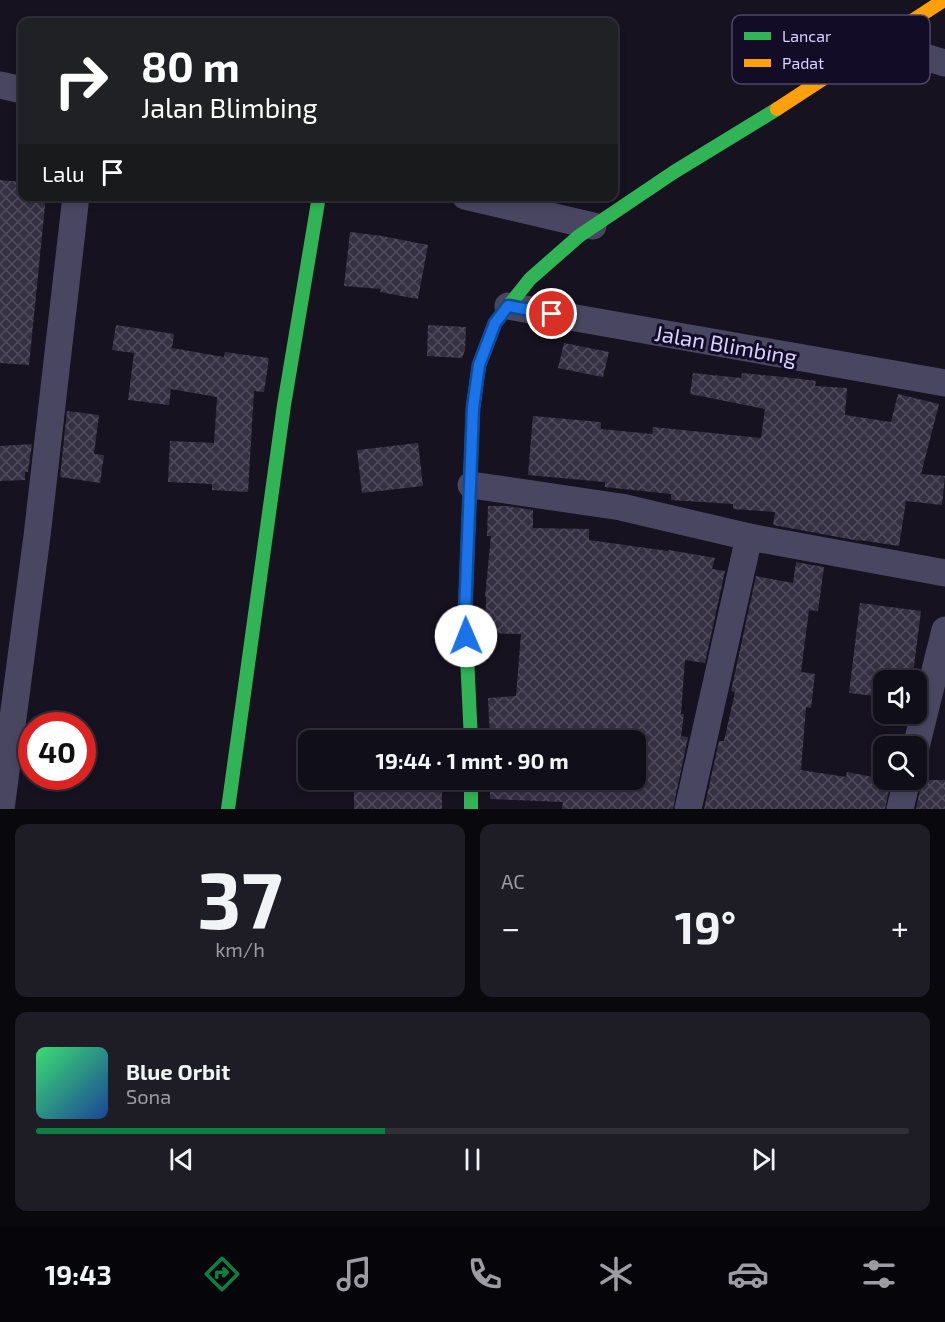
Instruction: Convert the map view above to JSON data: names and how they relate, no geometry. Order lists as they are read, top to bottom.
{
  "streets": {
    "street": ["Jalan Blimbing"]
  },
  "legend": ["Lancar", "Padat"],
  "page": {
    "turn": ["80 m", "Jalan Blimbing"],
    "then": "Lalu",
    "limit": "40",
    "trip": "19:44 · 1 mnt · 90 m",
    "tile": [
      ["37", "km/h"],
      "AC"
    ],
    "heat": ["−", "19°", "+"],
    "song": ["Blue Orbit", "Sona"],
    "tabs": "19:43"
  }
}
